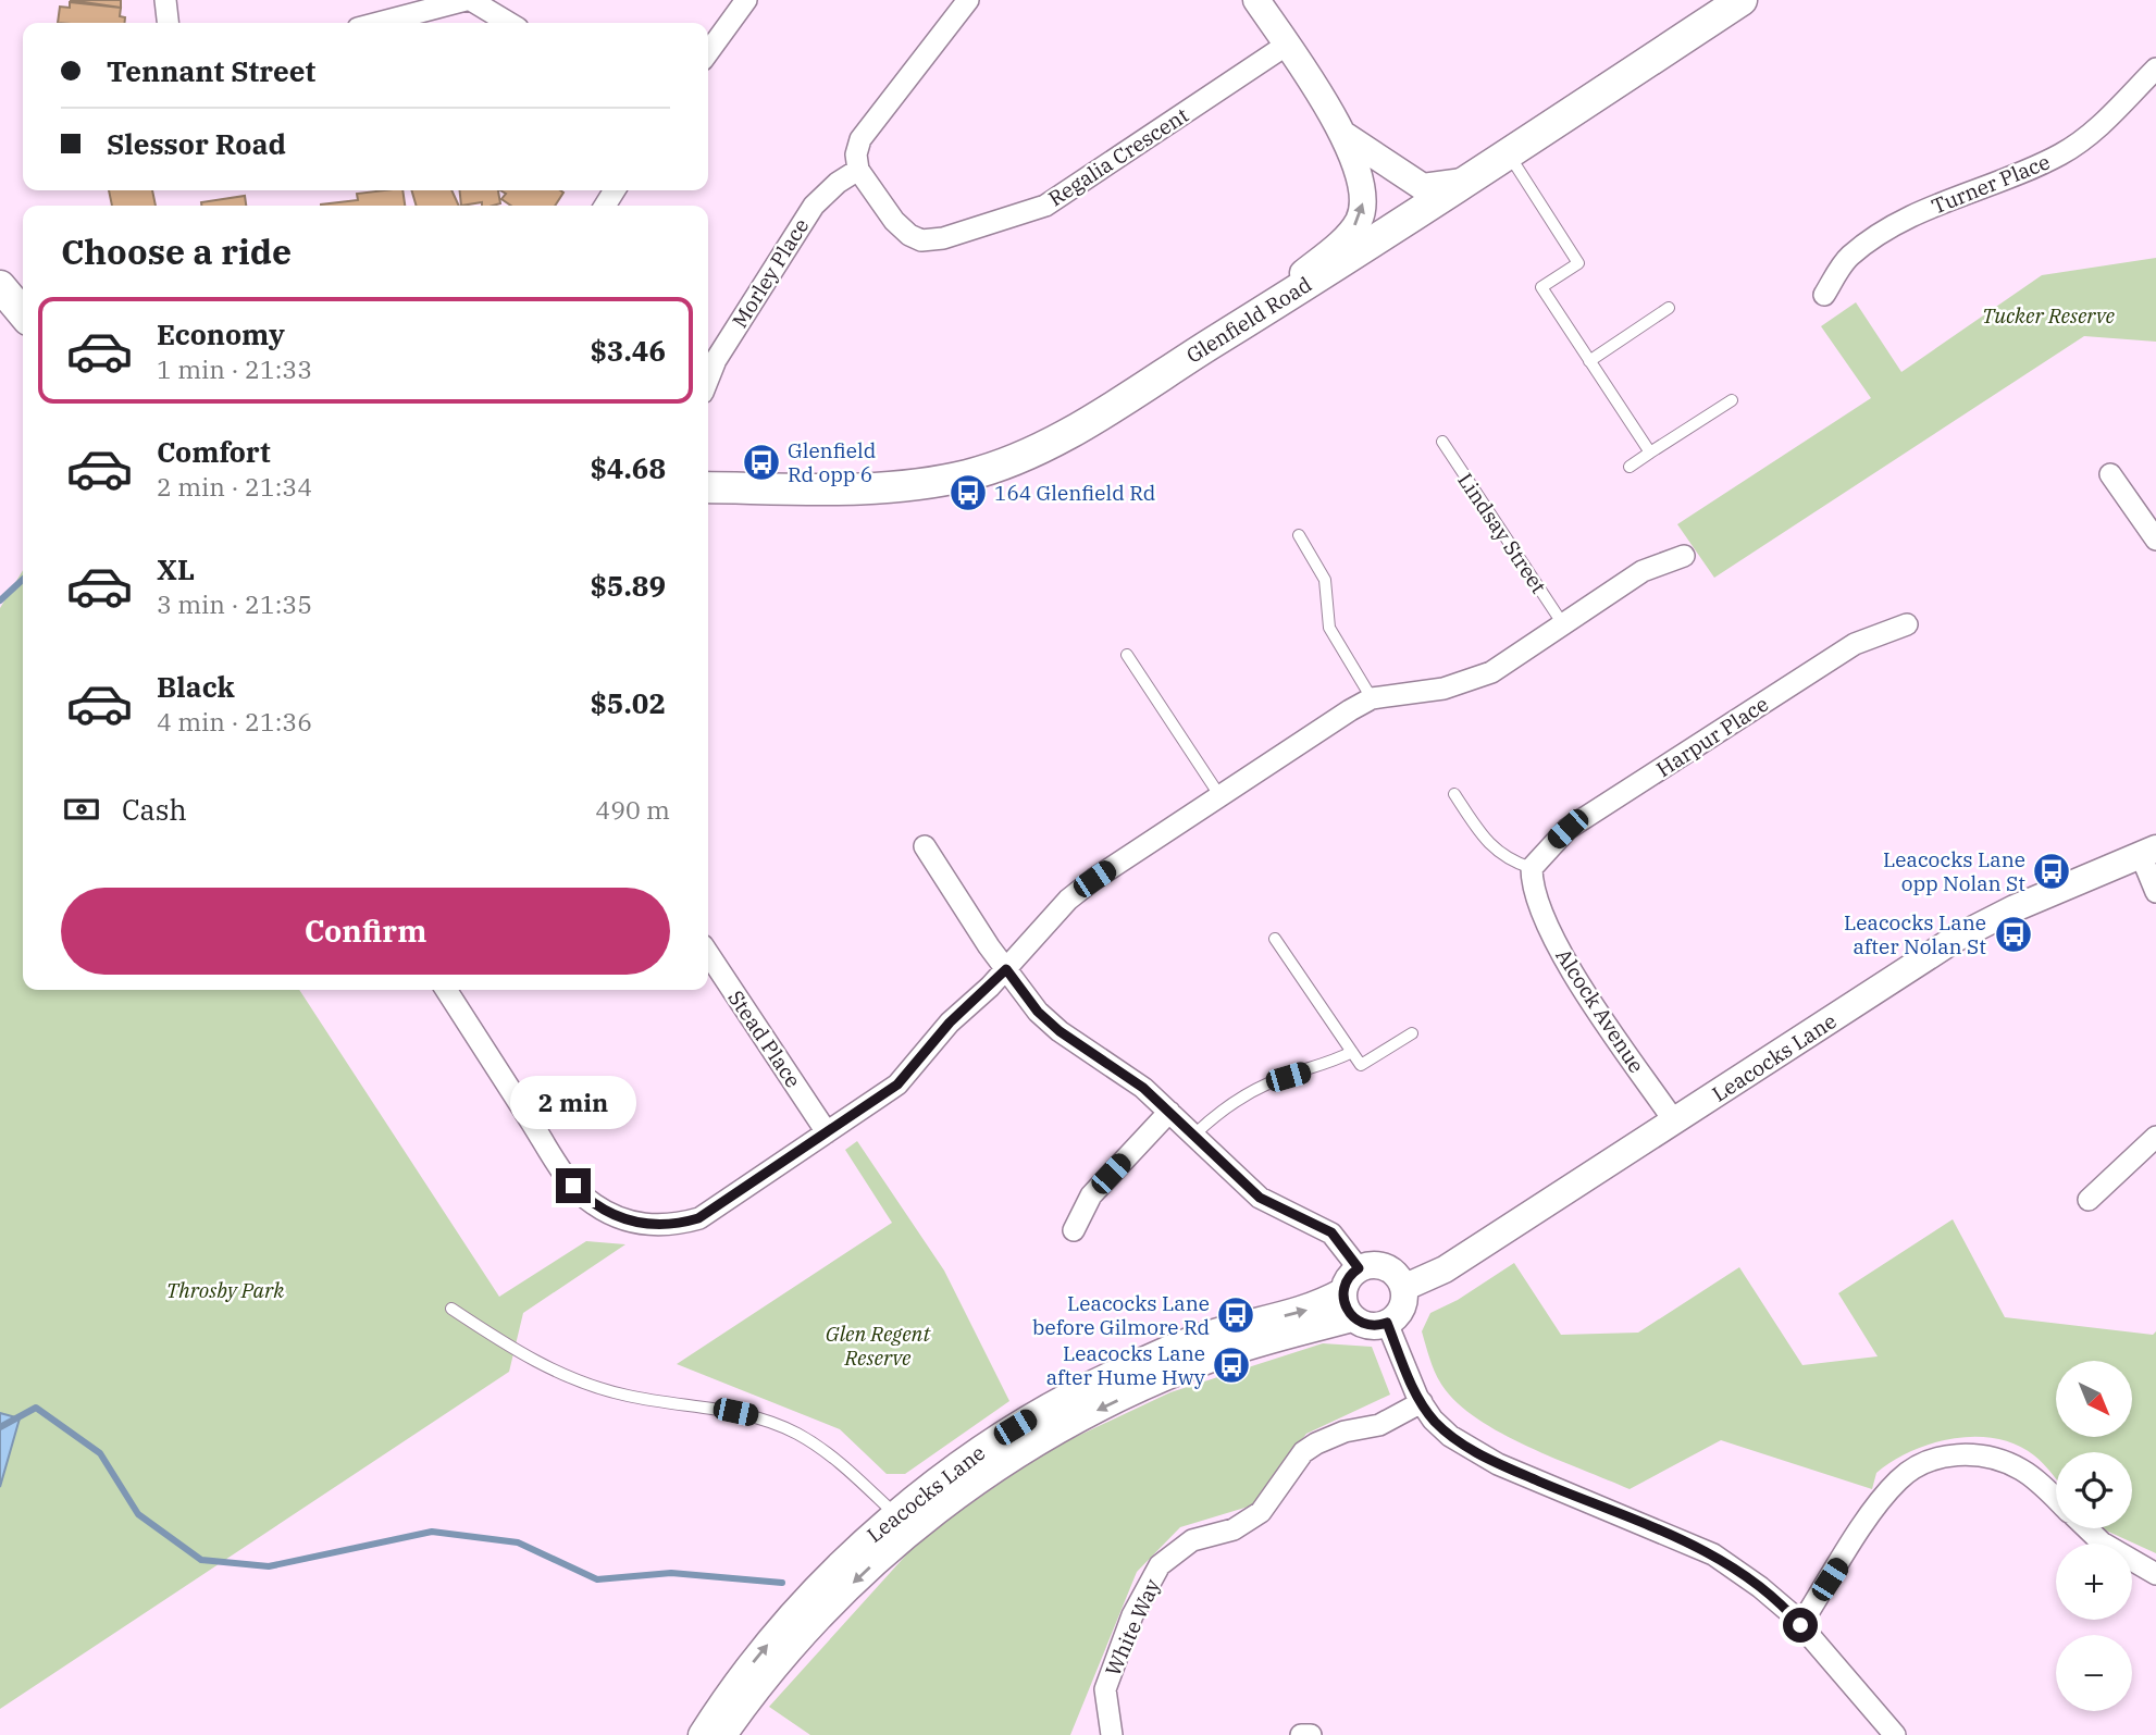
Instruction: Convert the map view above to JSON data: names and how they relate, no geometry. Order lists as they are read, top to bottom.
{
  "streets": {
    "main road": ["Glenfield Road"],
    "street": [
      "Regalia Crescent",
      "Turner Place",
      "Morley Place",
      "Harpur Place",
      "Alcock Avenue",
      "Stead Place",
      "Leacocks Lane",
      "White Way"
    ],
    "lane": ["Lindsay Street"]
  },
  "crossings": [
    ["Regalia Crescent", "Morley Place"],
    ["Harpur Place", "Alcock Avenue"],
    ["Alcock Avenue", "Leacocks Lane"]
  ],
  "parks": ["Tucker Reserve", "Throsby Park", "Glen Regent Reserve"],
  "places": {
    "bus stop": [
      "Glenfield Rd opp 6",
      "164 Glenfield Rd",
      "Leacocks Lane opp Nolan St",
      "Leacocks Lane after Nolan St",
      "Leacocks Lane before Gilmore Rd",
      "Leacocks Lane after Hume Hwy"
    ]
  },
  "north": "bottom right",
  "page": {
    "banner": ["Tennant Street", "Slessor Road"],
    "heading": "Choose a ride",
    "list": [
      {
        "name": "Economy",
        "note": "1 min · 21:33",
        "value": "$3.46"
      },
      {
        "name": "Comfort",
        "note": "2 min · 21:34",
        "value": "$4.68"
      },
      {
        "name": "XL",
        "note": "3 min · 21:35",
        "value": "$5.89"
      },
      {
        "name": "Black",
        "note": "4 min · 21:36",
        "value": "$5.02"
      }
    ],
    "pay": ["Cash", "490 m"],
    "buttons": "Confirm",
    "bubble": "2 min",
    "map_buttons": ["+", "−"]
  }
}
